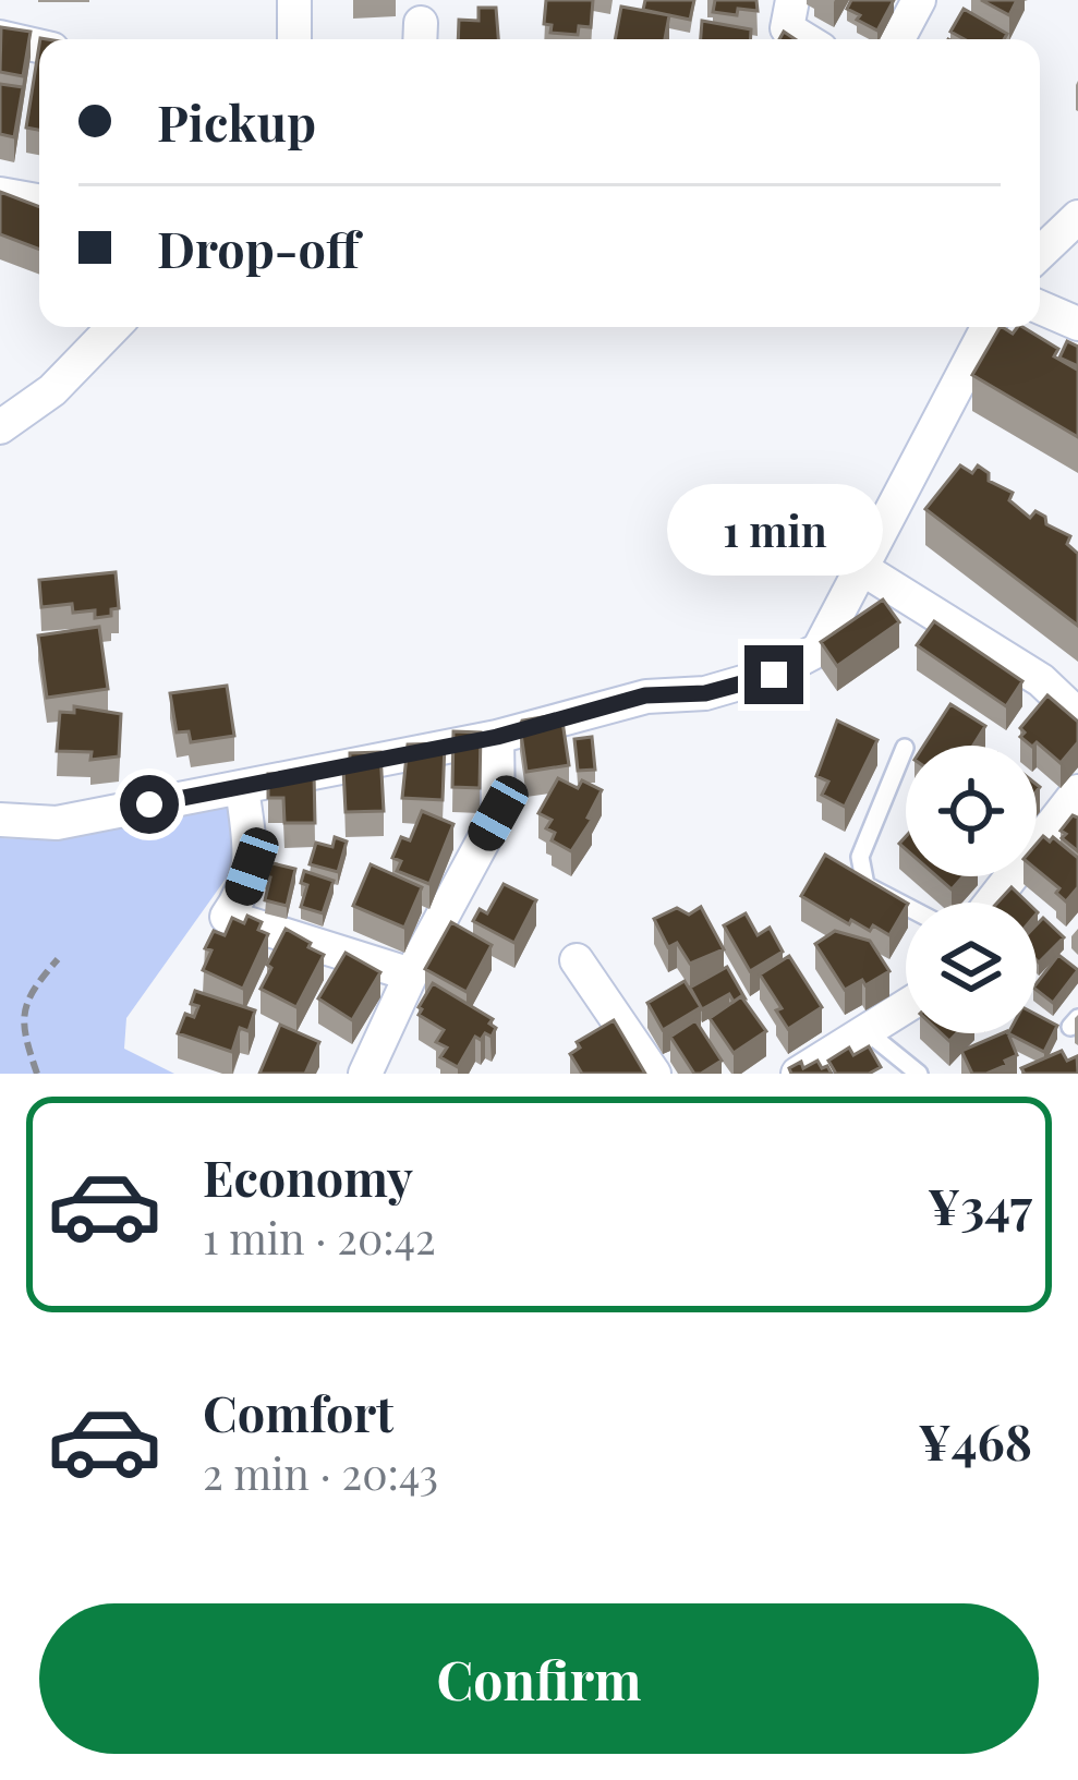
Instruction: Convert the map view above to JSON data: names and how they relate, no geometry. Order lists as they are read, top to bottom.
{
  "page": {
    "banner": ["Pickup", "Drop-off"],
    "bubble": "1 min",
    "list": [
      {
        "name": "Economy",
        "note": "1 min · 20:42",
        "value": "¥347"
      },
      {
        "name": "Comfort",
        "note": "2 min · 20:43",
        "value": "¥468"
      }
    ],
    "buttons": "Confirm"
  }
}
